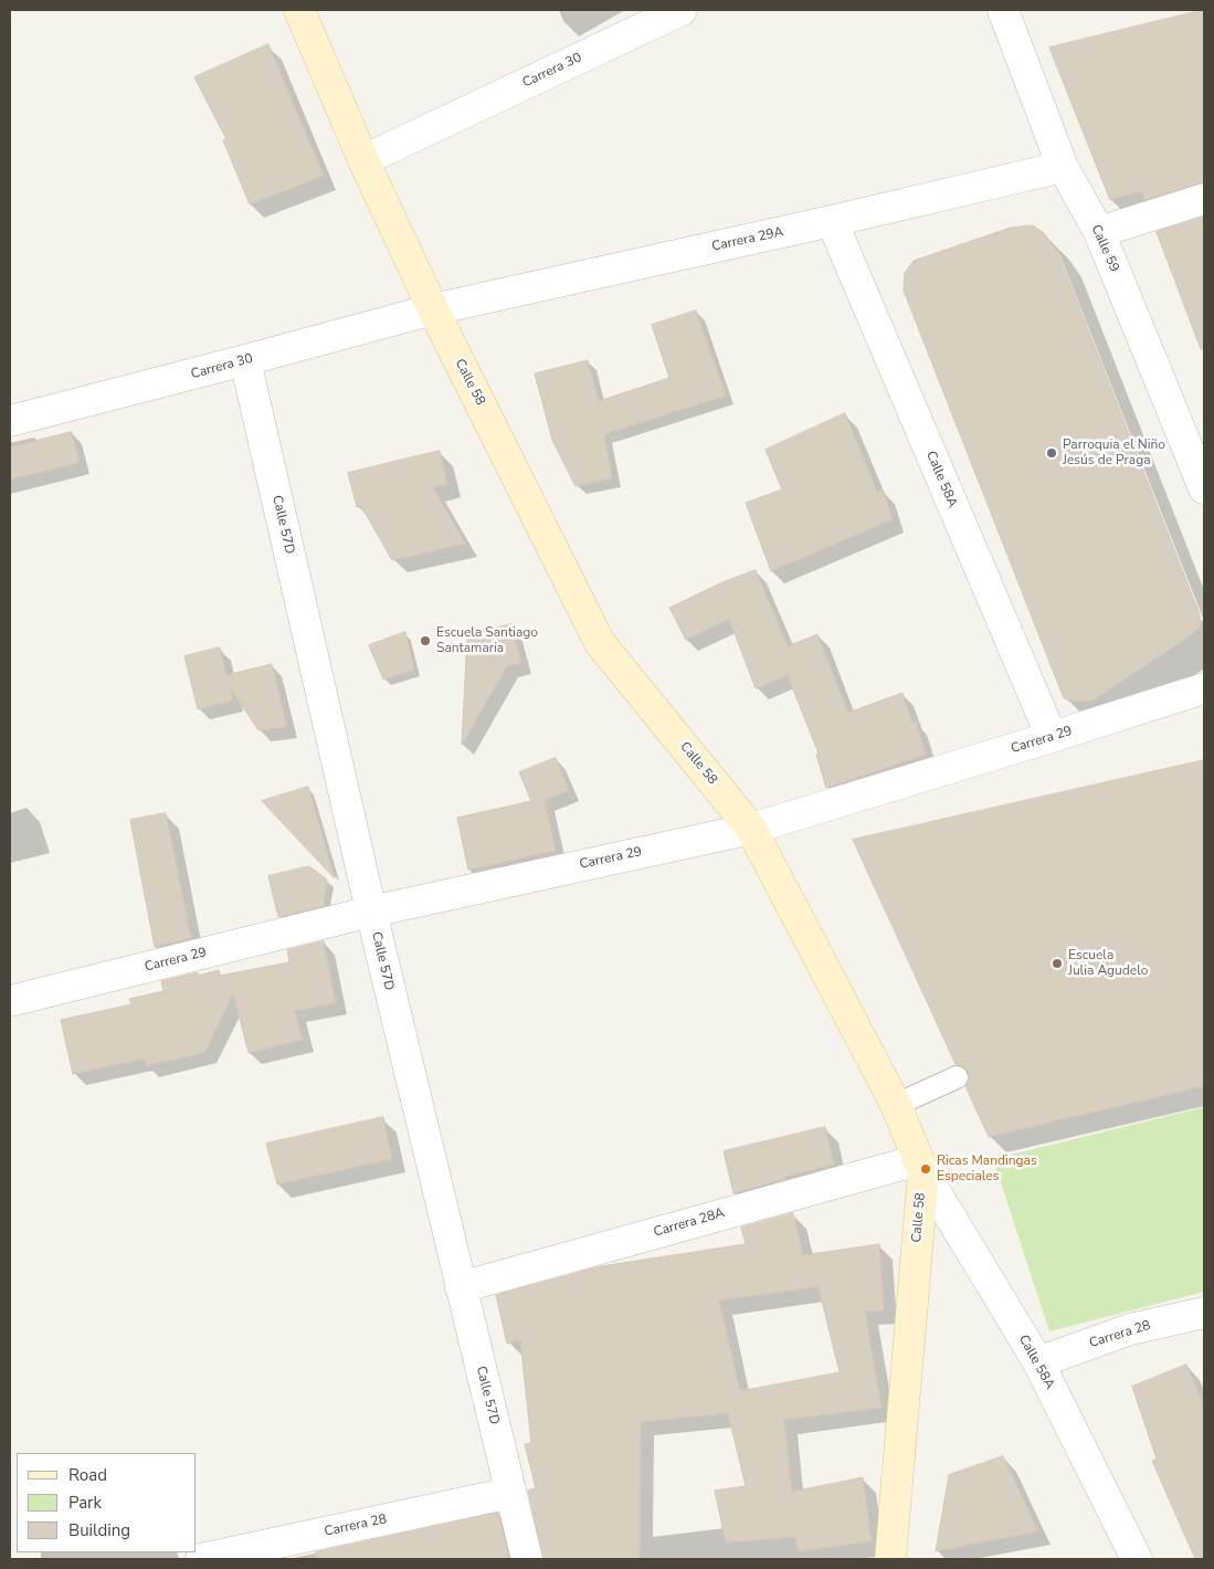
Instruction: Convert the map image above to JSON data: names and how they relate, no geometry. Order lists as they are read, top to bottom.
{
  "streets": {
    "street": [
      "Carrera 30",
      "Carrera 29A",
      "Calle 59",
      "Calle 58",
      "Calle 58A",
      "Calle 57D",
      "Carrera 29",
      "Carrera 28A",
      "Carrera 28"
    ]
  },
  "crossings": [
    ["Carrera 30", "Carrera 29A"],
    ["Carrera 30", "Calle 58"],
    ["Carrera 30", "Calle 57D"],
    ["Carrera 29A", "Calle 59"],
    ["Carrera 29A", "Calle 58"],
    ["Carrera 29A", "Calle 58A"],
    ["Calle 58", "Calle 58A"],
    ["Calle 58", "Carrera 29"],
    ["Calle 58", "Carrera 28A"],
    ["Calle 58A", "Carrera 29"],
    ["Calle 58A", "Carrera 28A"],
    ["Calle 58A", "Carrera 28"],
    ["Calle 57D", "Carrera 29"],
    ["Calle 57D", "Carrera 28A"],
    ["Calle 57D", "Carrera 28"]
  ],
  "places": [
    "Parroquia el Niño Jesús de Praga",
    "Escuela Santiago Santamaria",
    "Escuela Julia Agudelo",
    "Ricas Mandingas Especiales"
  ],
  "legend": ["Road", "Park", "Building"]
}
